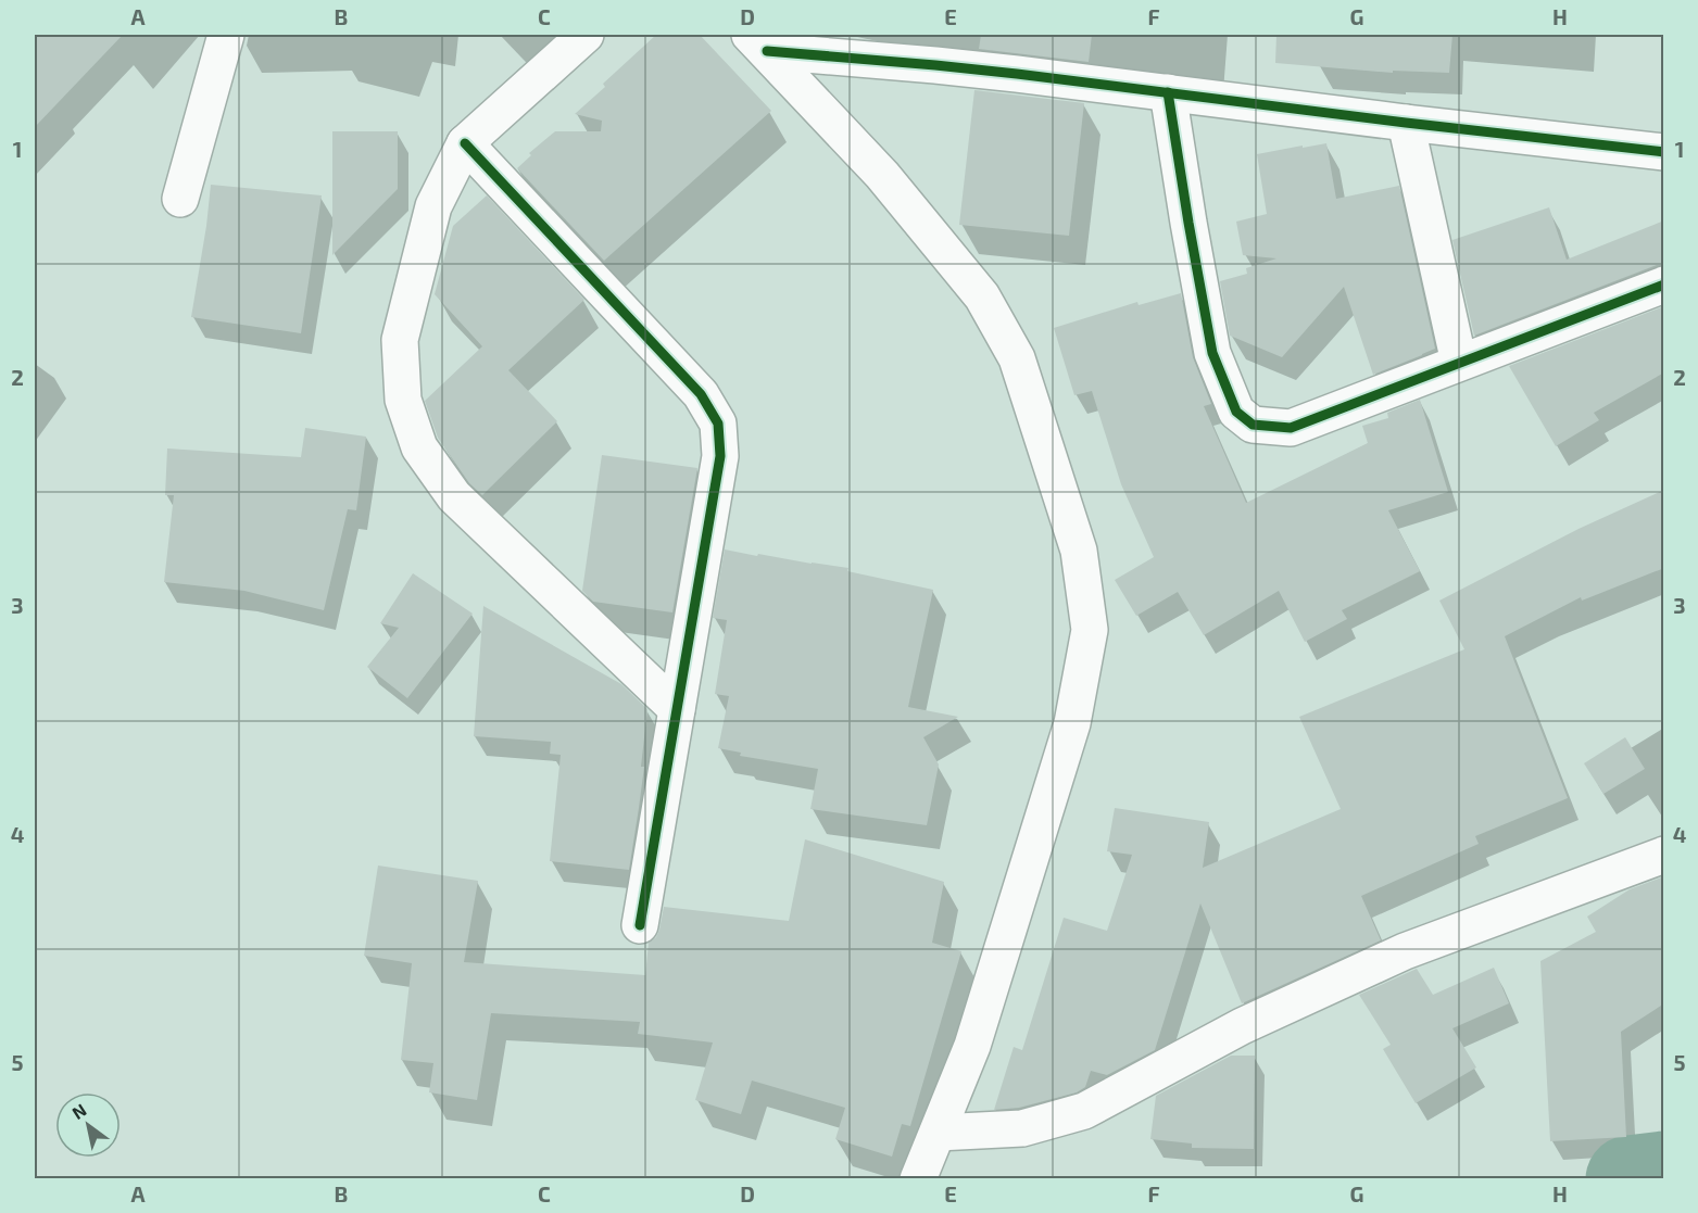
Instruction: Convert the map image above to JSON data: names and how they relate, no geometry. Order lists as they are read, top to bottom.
{
  "north": "top left",
  "grid": {
    "columns": [
      "A",
      "B",
      "C",
      "D",
      "E",
      "F",
      "G",
      "H"
    ],
    "rows": [
      "1",
      "2",
      "3",
      "4",
      "5"
    ]
  }
}
